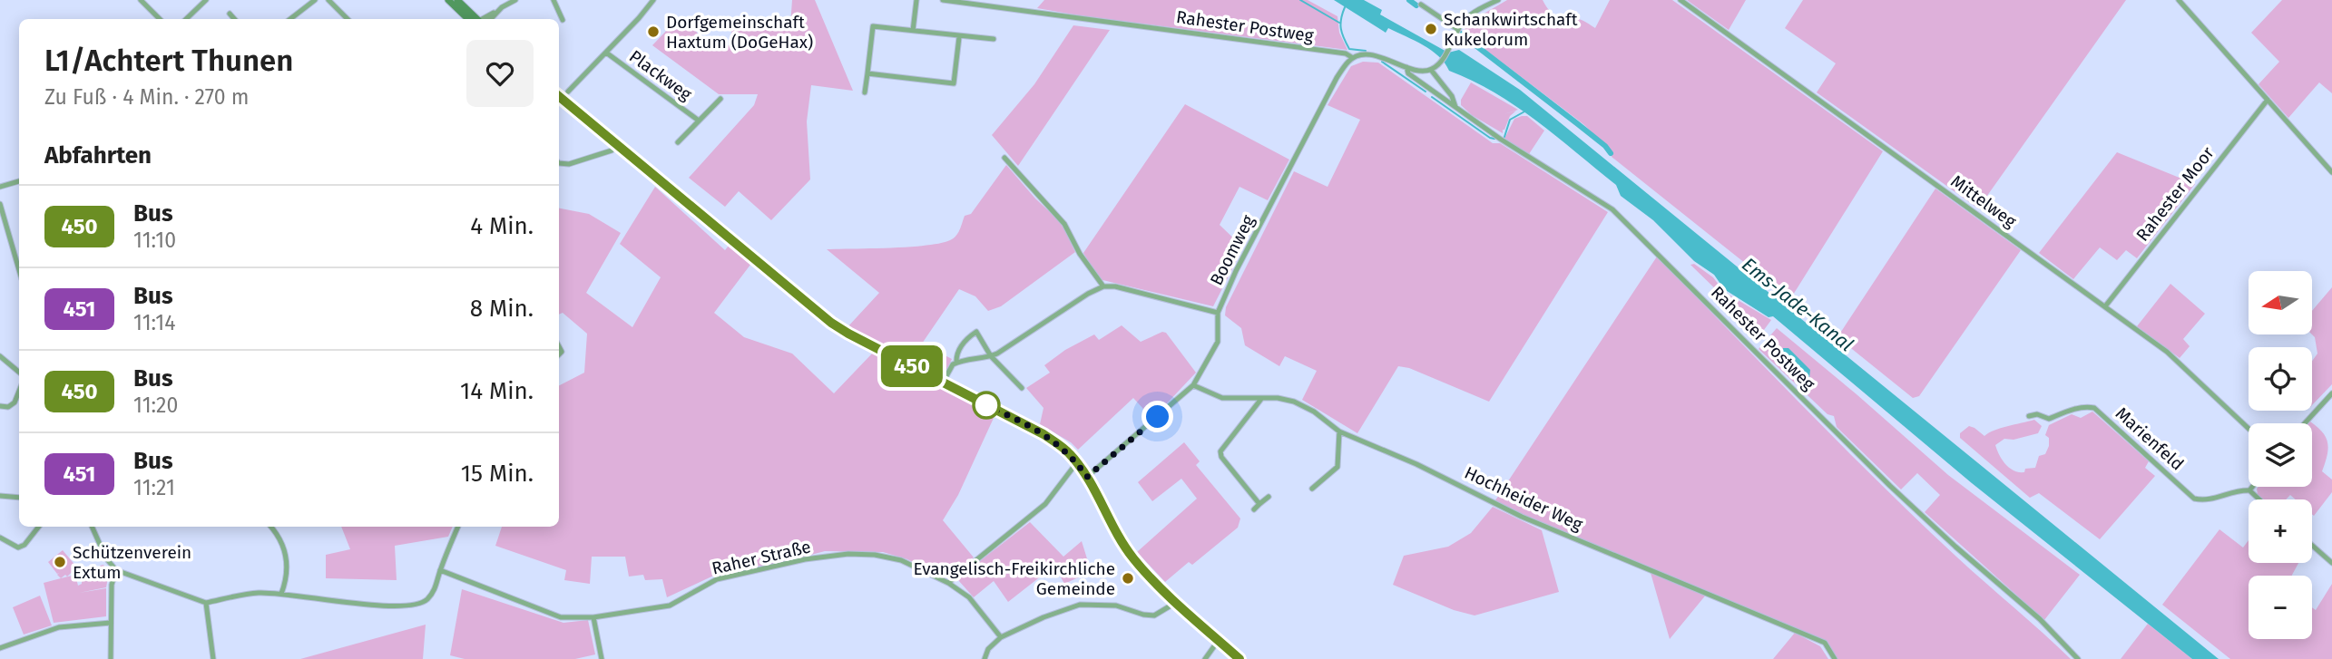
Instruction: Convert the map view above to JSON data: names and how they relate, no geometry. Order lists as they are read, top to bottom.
{
  "streets": {
    "street": [
      "Rahester Postweg",
      "Plackweg",
      "Rahester Moor",
      "Mittelweg",
      "Boomweg",
      "Marienfeld",
      "Hochheider Weg",
      "Raher Straße"
    ]
  },
  "crossings": [
    ["Rahester Postweg", "Boomweg"],
    ["Rahester Moor", "Mittelweg"],
    ["Boomweg", "Hochheider Weg"]
  ],
  "water": ["Ems-Jade-Kanal"],
  "places": [
    "Schankwirtschaft Kukelorum",
    "Dorfgemeinschaft Haxtum (DoGeHax)",
    "Schützenverein Extum",
    "Evangelisch-Freikirchliche Gemeinde"
  ],
  "lines": ["bus line 450"],
  "north": "left",
  "page": {
    "on_map": "450",
    "heading": [
      ["L1/Achtert Thunen", "Zu Fuß · 4 Min. · 270 m"],
      "Abfahrten"
    ],
    "list": [
      {
        "mark": "450",
        "name": "Bus",
        "note": "11:10",
        "value": "4 Min."
      },
      {
        "mark": "451",
        "name": "Bus",
        "note": "11:14",
        "value": "8 Min."
      },
      {
        "mark": "450",
        "name": "Bus",
        "note": "11:20",
        "value": "14 Min."
      },
      {
        "mark": "451",
        "name": "Bus",
        "note": "11:21",
        "value": "15 Min."
      }
    ],
    "map_buttons": ["+", "−"]
  }
}
